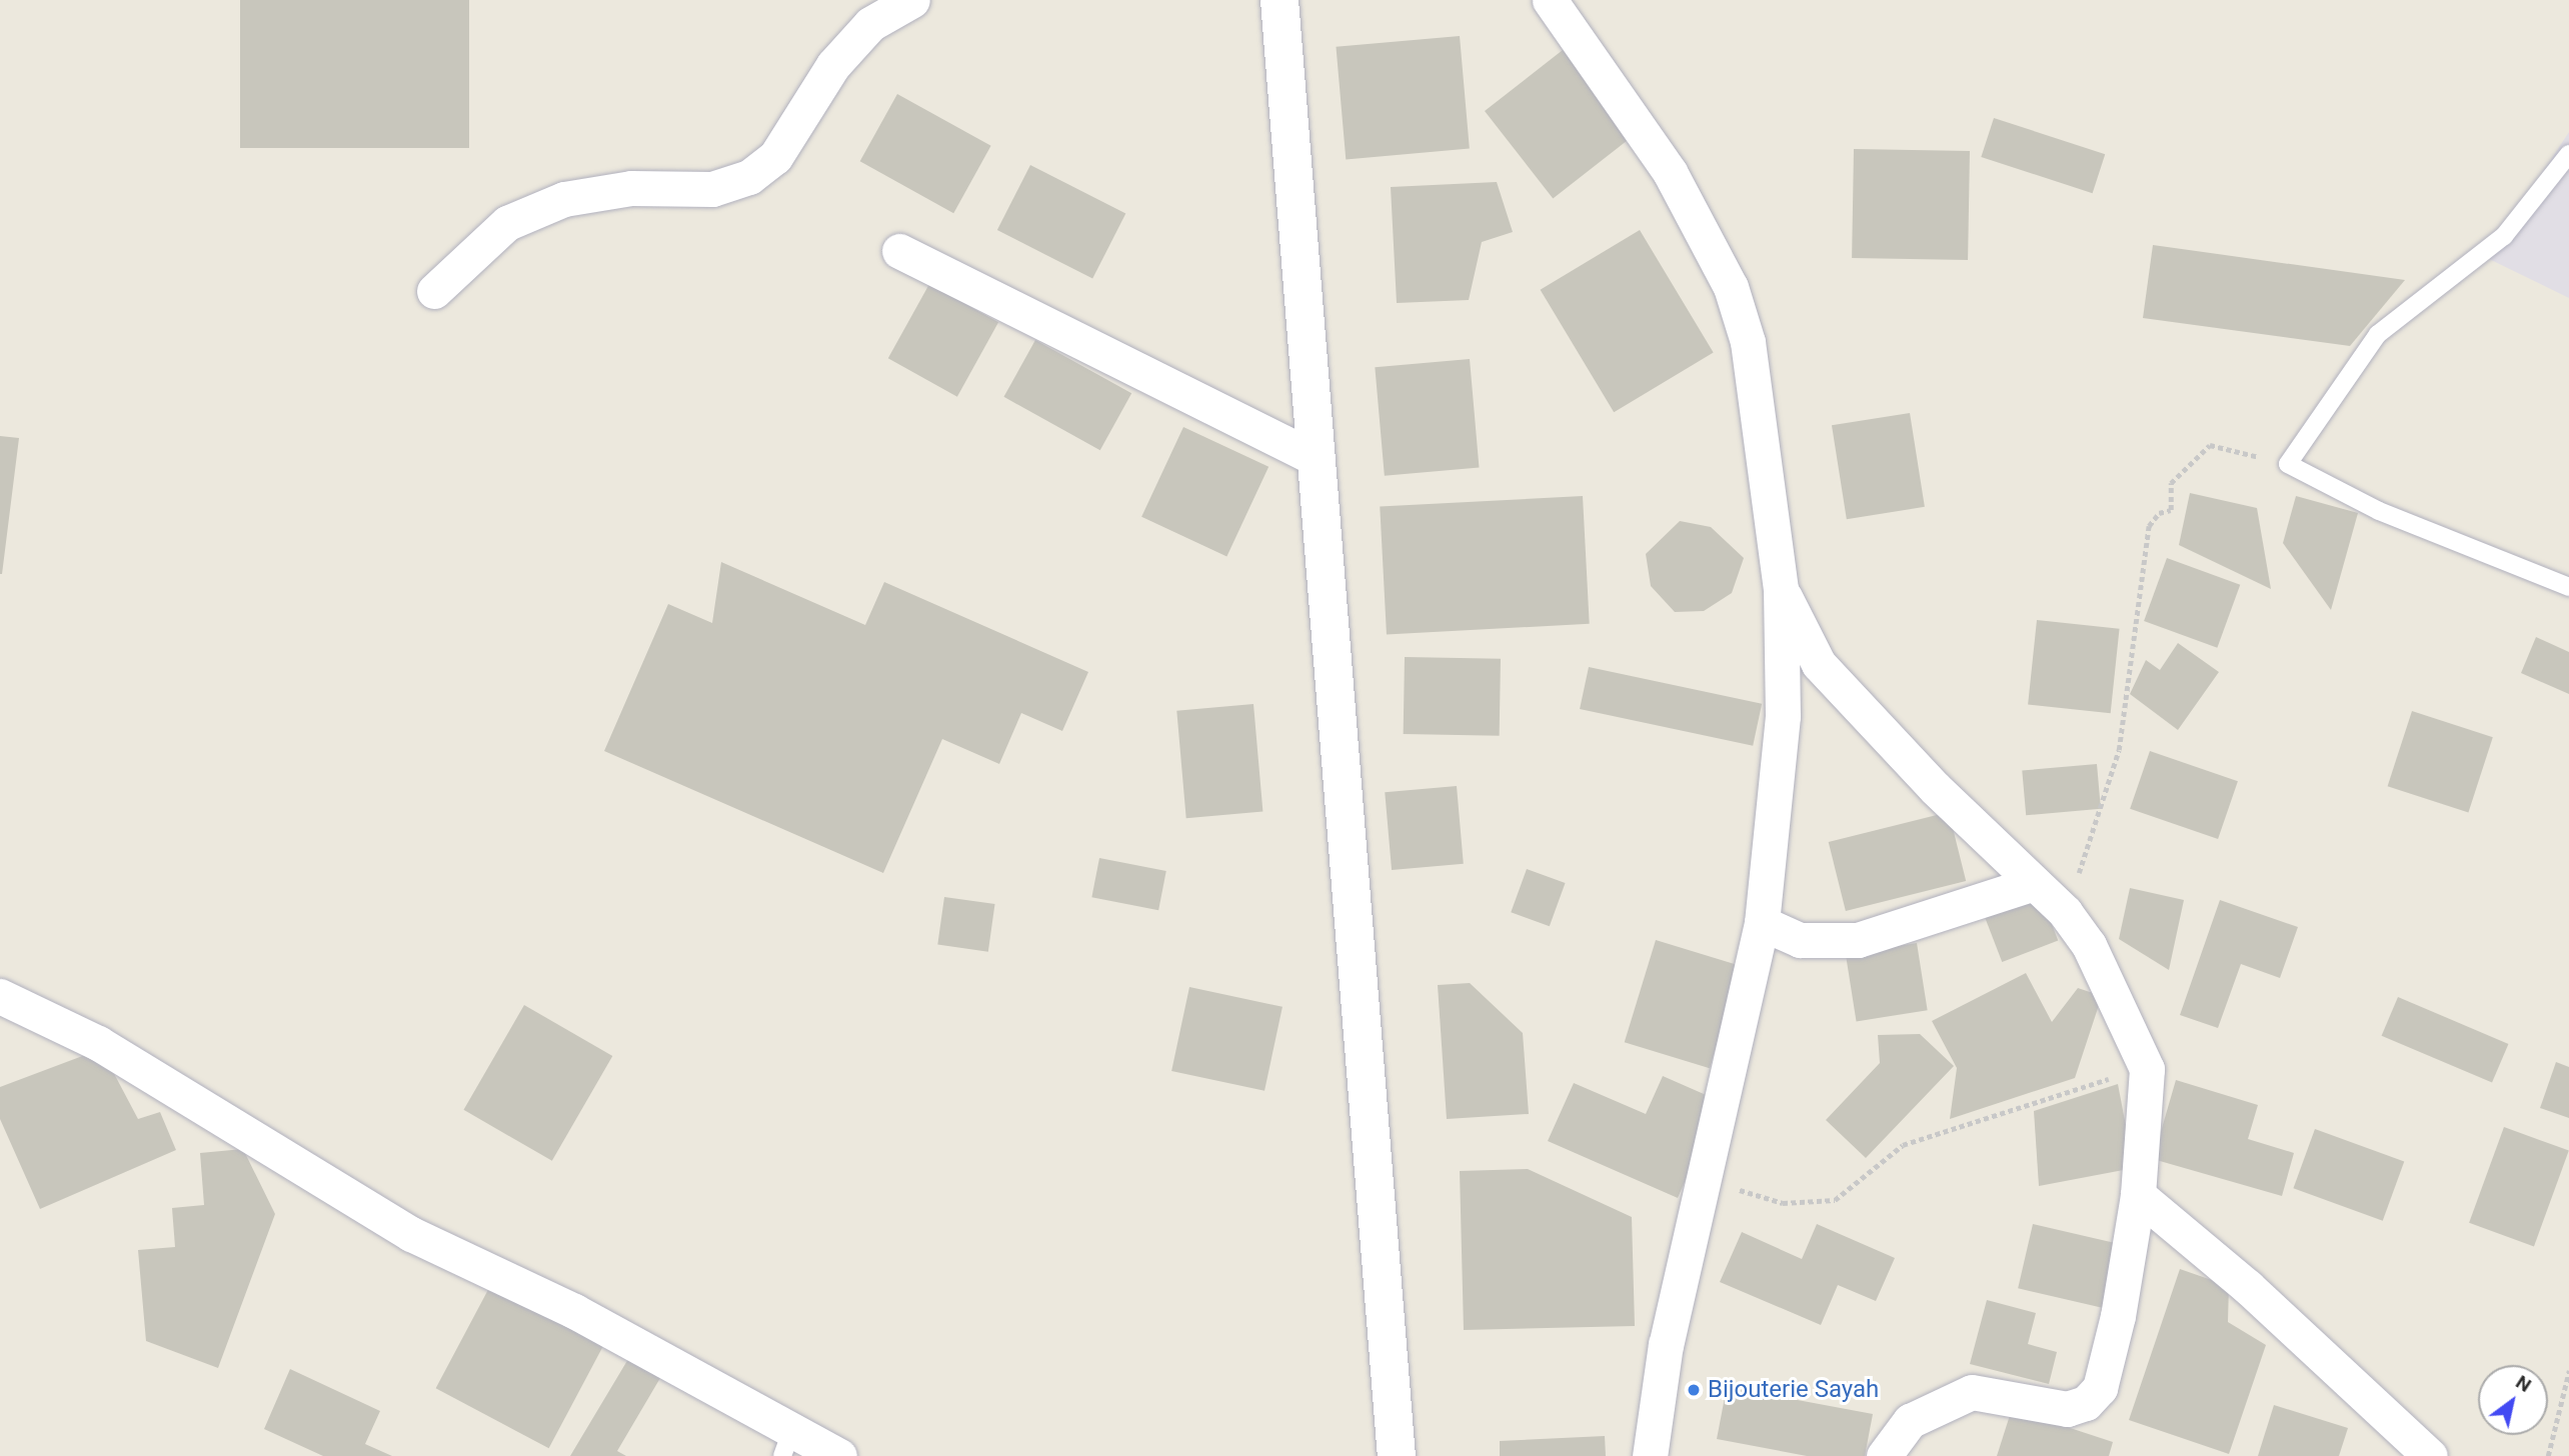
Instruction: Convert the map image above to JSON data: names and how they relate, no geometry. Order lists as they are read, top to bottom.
{
  "places": ["Bijouterie Sayah"],
  "north": "top right"
}
